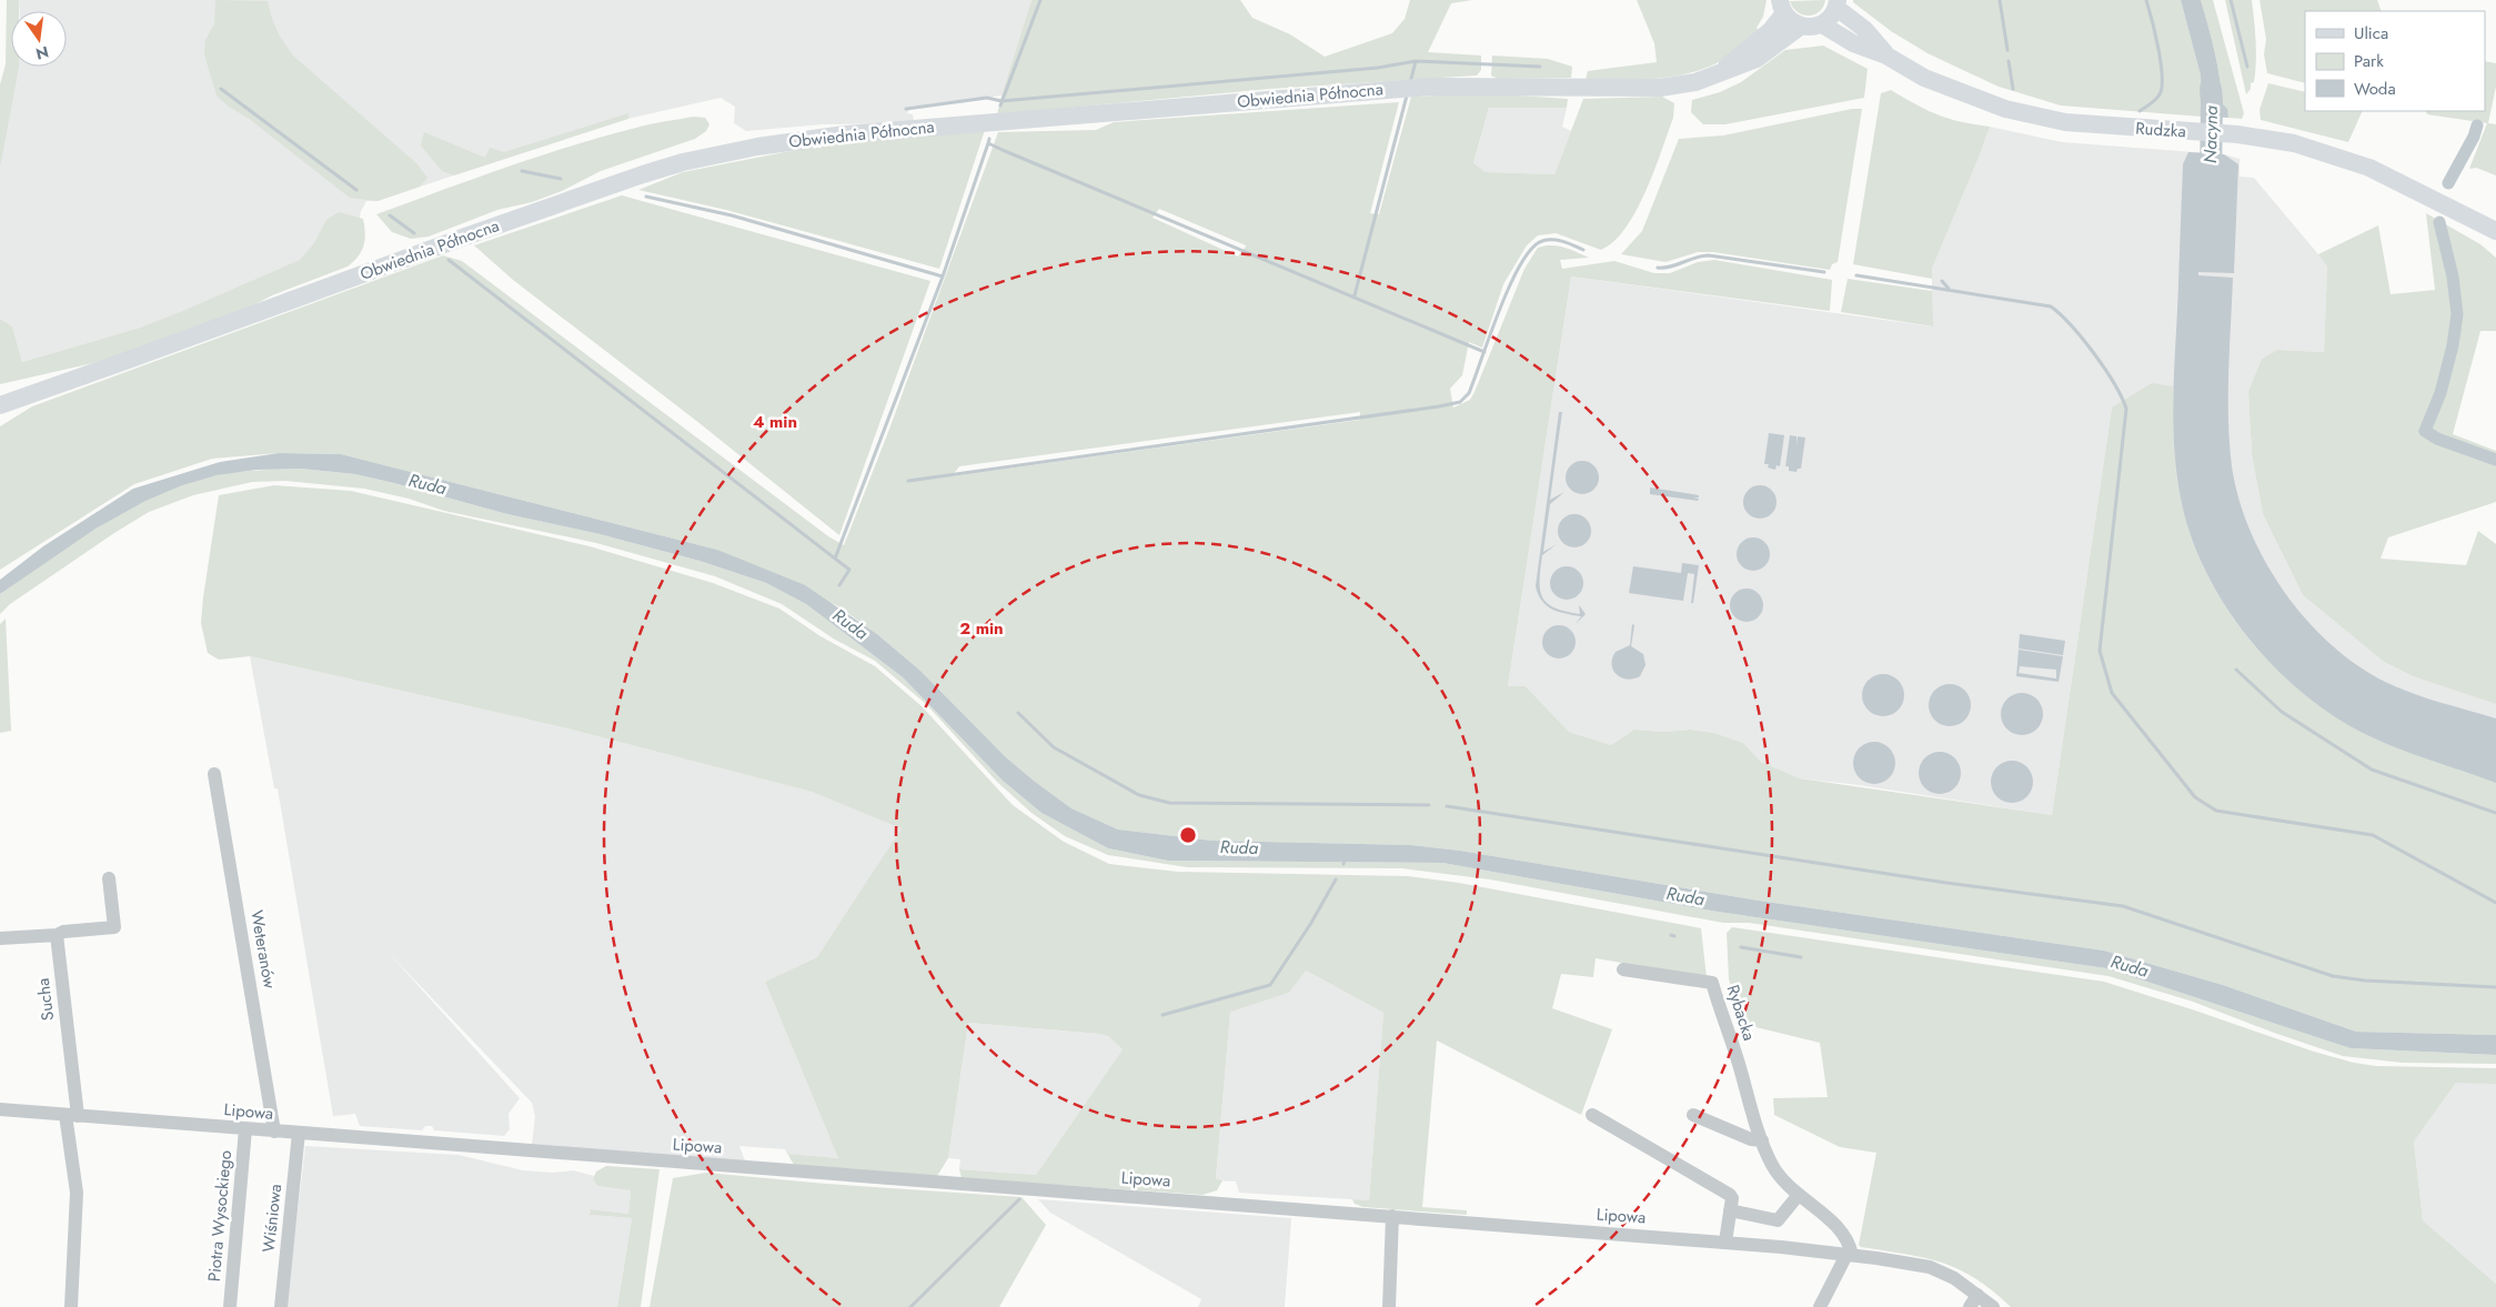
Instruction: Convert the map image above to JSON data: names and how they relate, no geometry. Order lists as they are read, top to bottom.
{
  "streets": {
    "main road": ["Obwiednia Północna", "Rudzka"],
    "street": [
      "Weteranów",
      "Sucha",
      "Rybacka",
      "Lipowa",
      "Piotra Wysockiego",
      "Wiśniowa"
    ]
  },
  "crossings": [
    ["Weteranów", "Lipowa"],
    ["Sucha", "Lipowa"],
    ["Rybacka", "Lipowa"],
    ["Lipowa", "Piotra Wysockiego"],
    ["Lipowa", "Wiśniowa"]
  ],
  "water": ["Nacyna", "Ruda"],
  "legend": ["Ulica", "Park", "Woda"],
  "north": "bottom",
  "rings": ["4 min", "2 min"]
}
